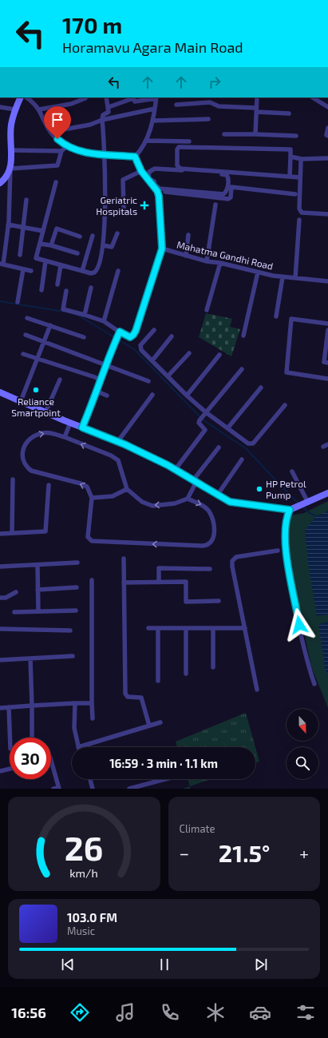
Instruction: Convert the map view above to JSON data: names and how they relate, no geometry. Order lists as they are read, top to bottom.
{
  "streets": {
    "street": ["Mahatma Gandhi Road"]
  },
  "places": {
    "health": ["Geriatric Hospitals"],
    "other": ["Reliance Smartpoint", "HP Petrol Pump"]
  },
  "north": "bottom",
  "page": {
    "turn": ["170 m", "Horamavu Agara Main Road"],
    "limit": "30",
    "trip": "16:59 · 3 min · 1.1 km",
    "tile": "Climate",
    "heat": ["−", "21.5°", "+"],
    "song": ["103.0 FM", "Music"],
    "tabs": "16:56",
    "gauge": ["26", "km/h"]
  }
}
